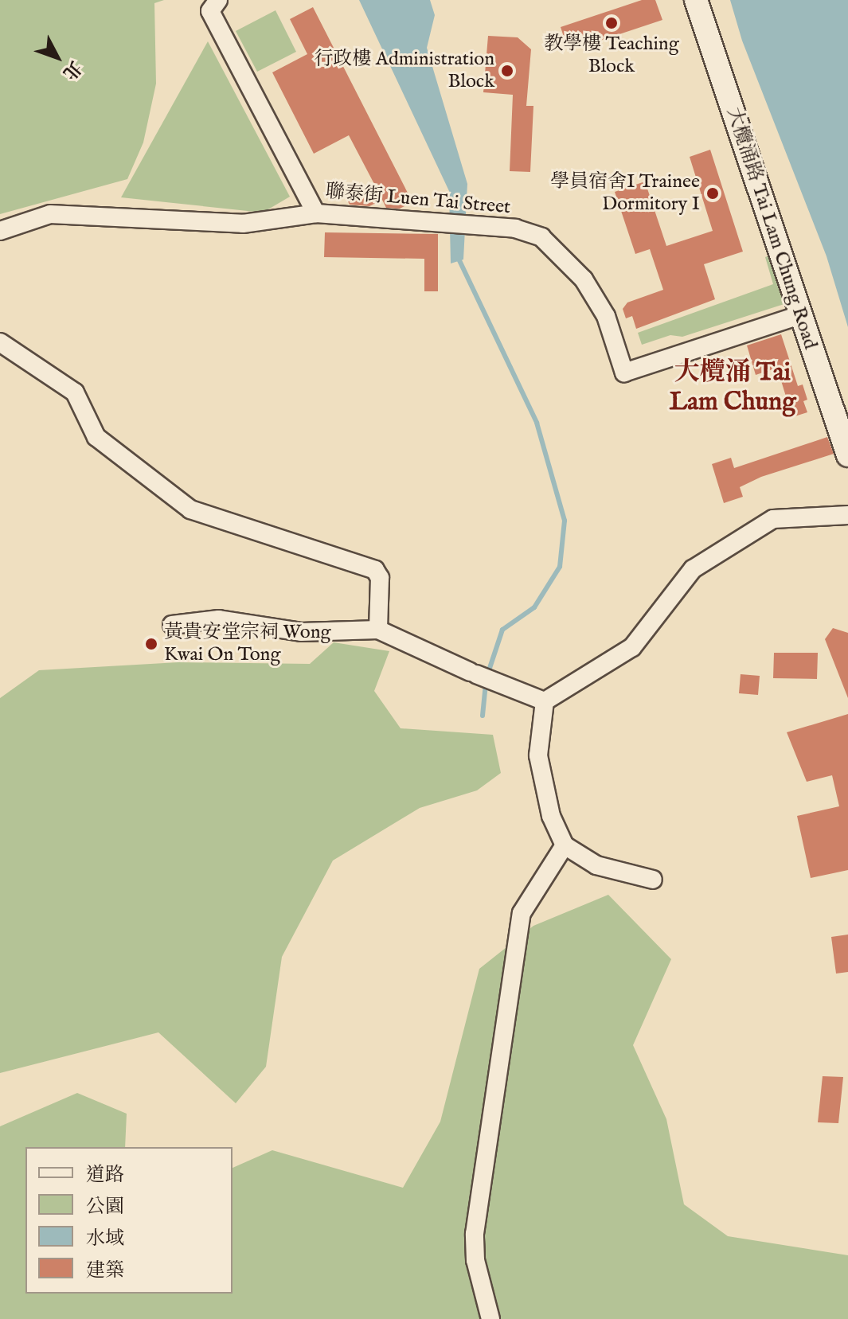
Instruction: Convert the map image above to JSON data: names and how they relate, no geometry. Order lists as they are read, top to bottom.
{
  "streets": {
    "street": ["聯泰街 Luen Tai Street", "大欖涌路 Tai Lam Chung Road"]
  },
  "crossings": [
    ["聯泰街 Luen Tai Street", "大欖涌路 Tai Lam Chung Road"]
  ],
  "districts": ["大欖涌 Tai Lam Chung"],
  "places": [
    "教學樓 Teaching Block",
    "行政樓 Administration Block",
    "學員宿舍I Trainee Dormitory I",
    "黃貴安堂宗祠 Wong Kwai On Tong"
  ],
  "legend": [
    "道路",
    "公園",
    "水域",
    "建築"
  ],
  "north": "bottom right"
}
